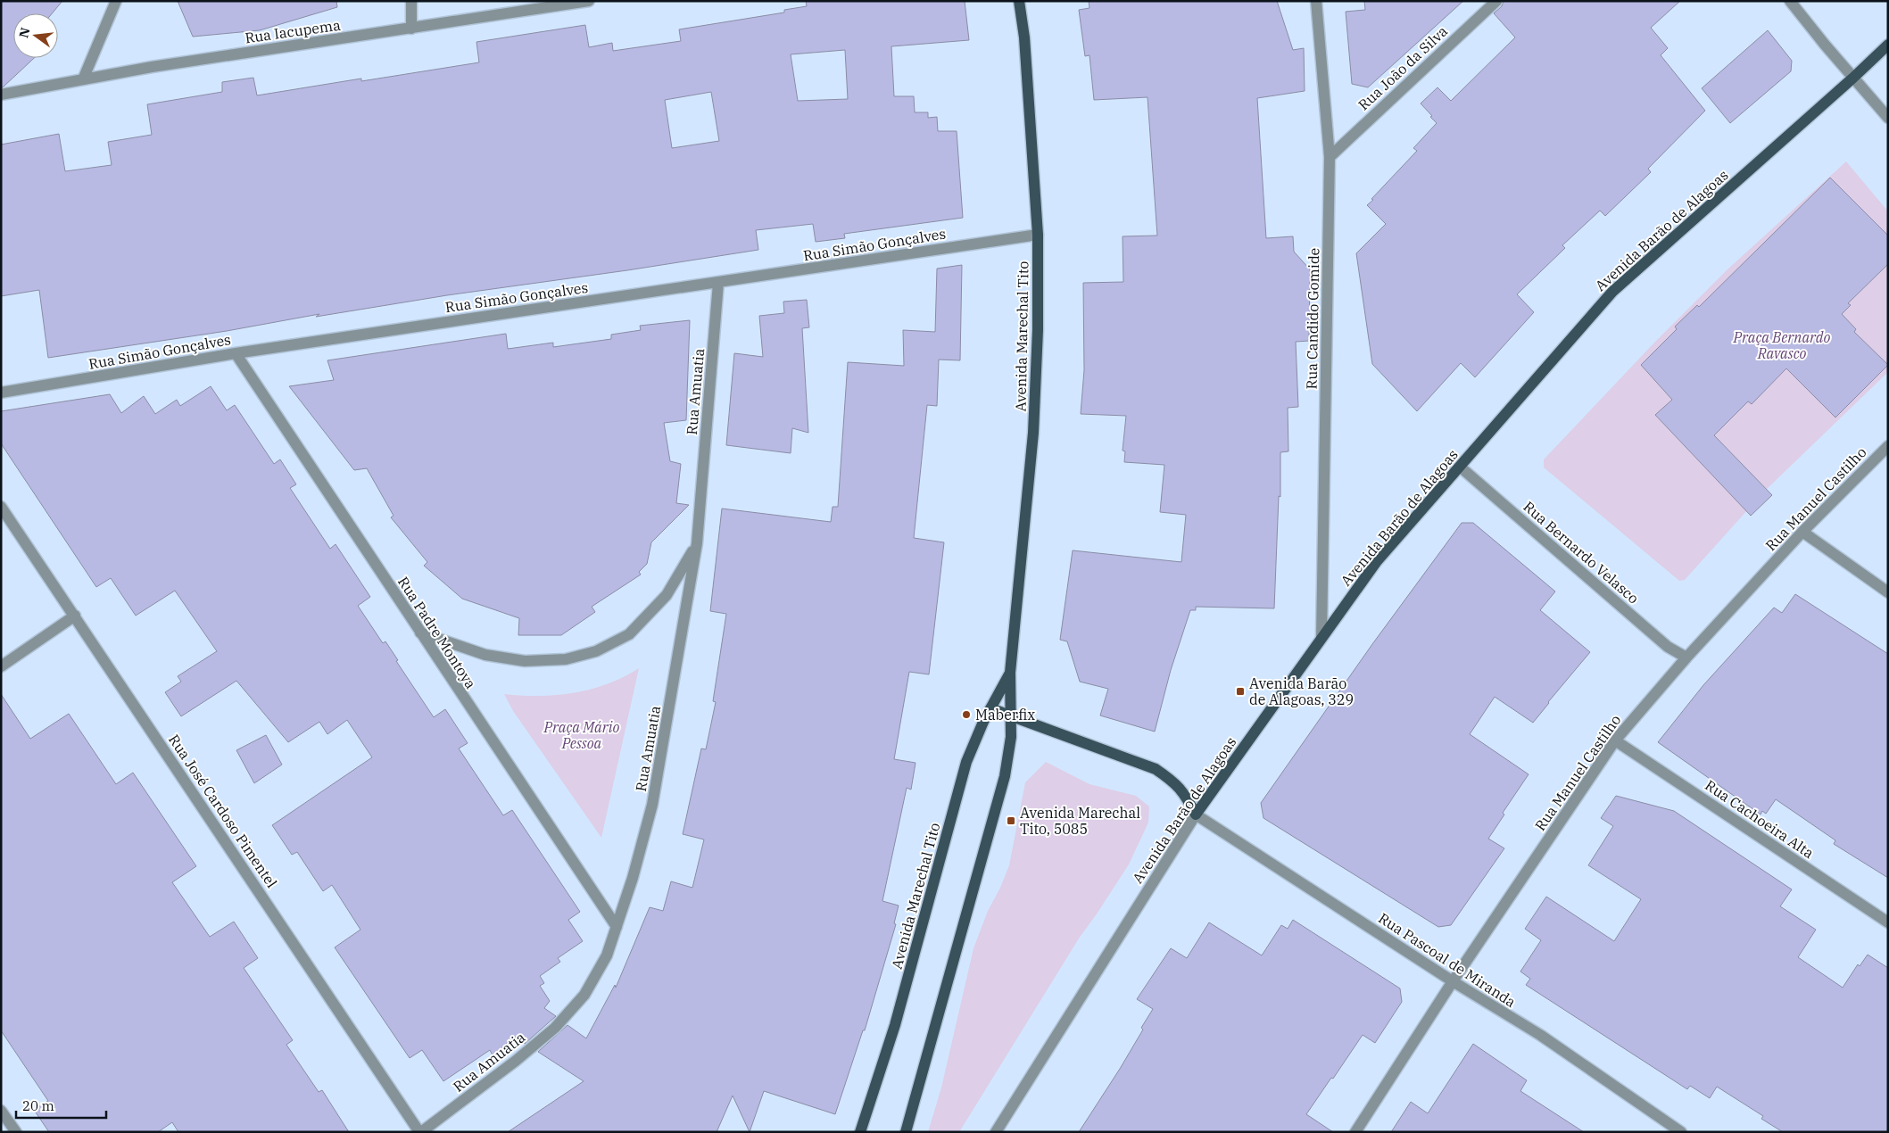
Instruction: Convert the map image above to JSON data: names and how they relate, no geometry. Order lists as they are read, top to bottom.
{
  "streets": {
    "main road": ["Avenida Barão de Alagoas", "Avenida Marechal Tito"],
    "street": [
      "Rua Iacupema",
      "Rua João da Silva",
      "Rua Simão Gonçalves",
      "Rua Candido Gomide",
      "Rua Amuatia",
      "Rua Manuel Castilho",
      "Rua Bernardo Velasco",
      "Rua Padre Montoya",
      "Rua José Cardoso Pimentel",
      "Rua Cachoeira Alta",
      "Rua Pascoal de Miranda"
    ]
  },
  "crossings": [
    ["Rua João da Silva", "Rua Candido Gomide"],
    ["Avenida Barão de Alagoas", "Rua Candido Gomide"],
    ["Avenida Barão de Alagoas", "Rua Bernardo Velasco"],
    ["Avenida Barão de Alagoas", "Rua Pascoal de Miranda"],
    ["Rua Simão Gonçalves", "Avenida Marechal Tito"],
    ["Rua Simão Gonçalves", "Rua Amuatia"],
    ["Rua Simão Gonçalves", "Rua Padre Montoya"],
    ["Rua Amuatia", "Rua Padre Montoya"],
    ["Rua Amuatia", "Rua José Cardoso Pimentel"],
    ["Rua Manuel Castilho", "Rua Bernardo Velasco"],
    ["Rua Manuel Castilho", "Rua Cachoeira Alta"],
    ["Rua Manuel Castilho", "Rua Pascoal de Miranda"]
  ],
  "parks": ["Praça Bernardo Ravasco", "Praça Mário Pessoa"],
  "places": {
    "transit": ["Avenida Barão de Alagoas, 329", "Avenida Marechal Tito, 5085"],
    "other": ["Maberfix"]
  },
  "scale_bar": "20 m",
  "north": "left"
}
